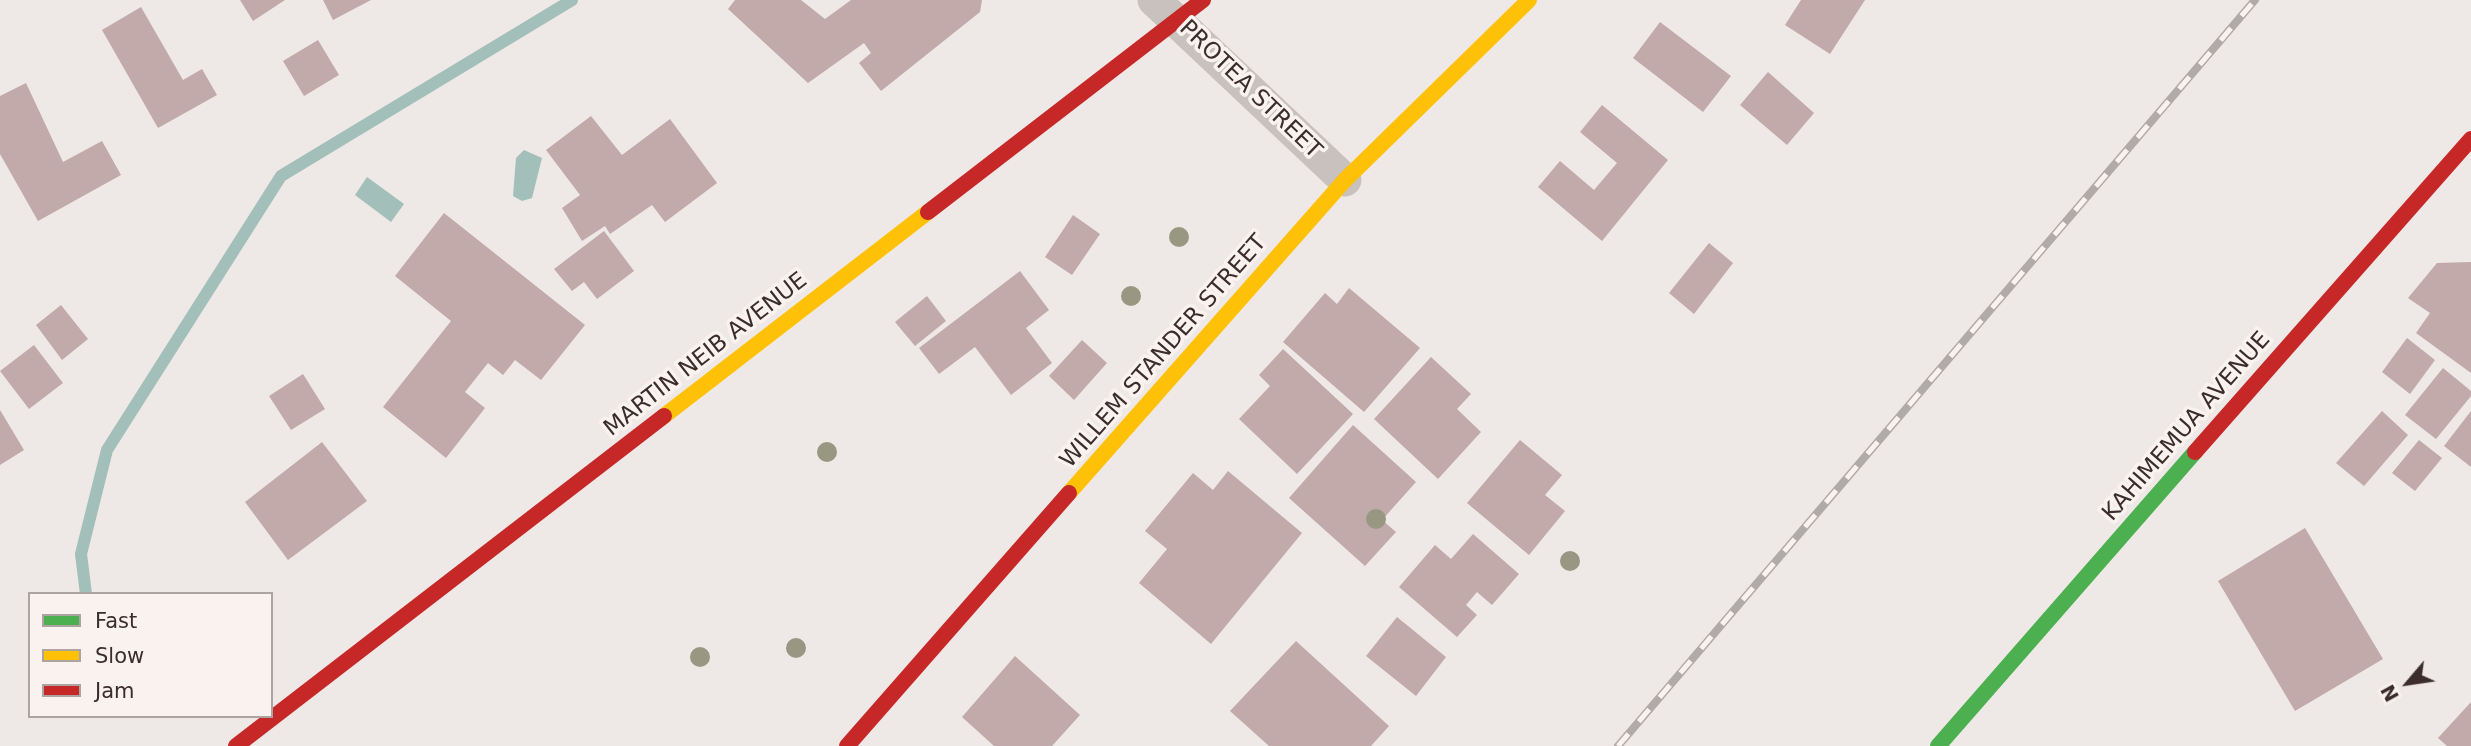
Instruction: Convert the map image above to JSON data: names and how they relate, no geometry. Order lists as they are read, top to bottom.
{
  "streets": {
    "street": [
      "PROTEA STREET",
      "WILLEM STANDER STREET",
      "MARTIN NEIB AVENUE",
      "KAHIMEMUA AVENUE"
    ]
  },
  "crossings": [
    ["PROTEA STREET", "WILLEM STANDER STREET"],
    ["PROTEA STREET", "MARTIN NEIB AVENUE"]
  ],
  "legend": ["Fast", "Slow", "Jam"],
  "north": "bottom left"
}
